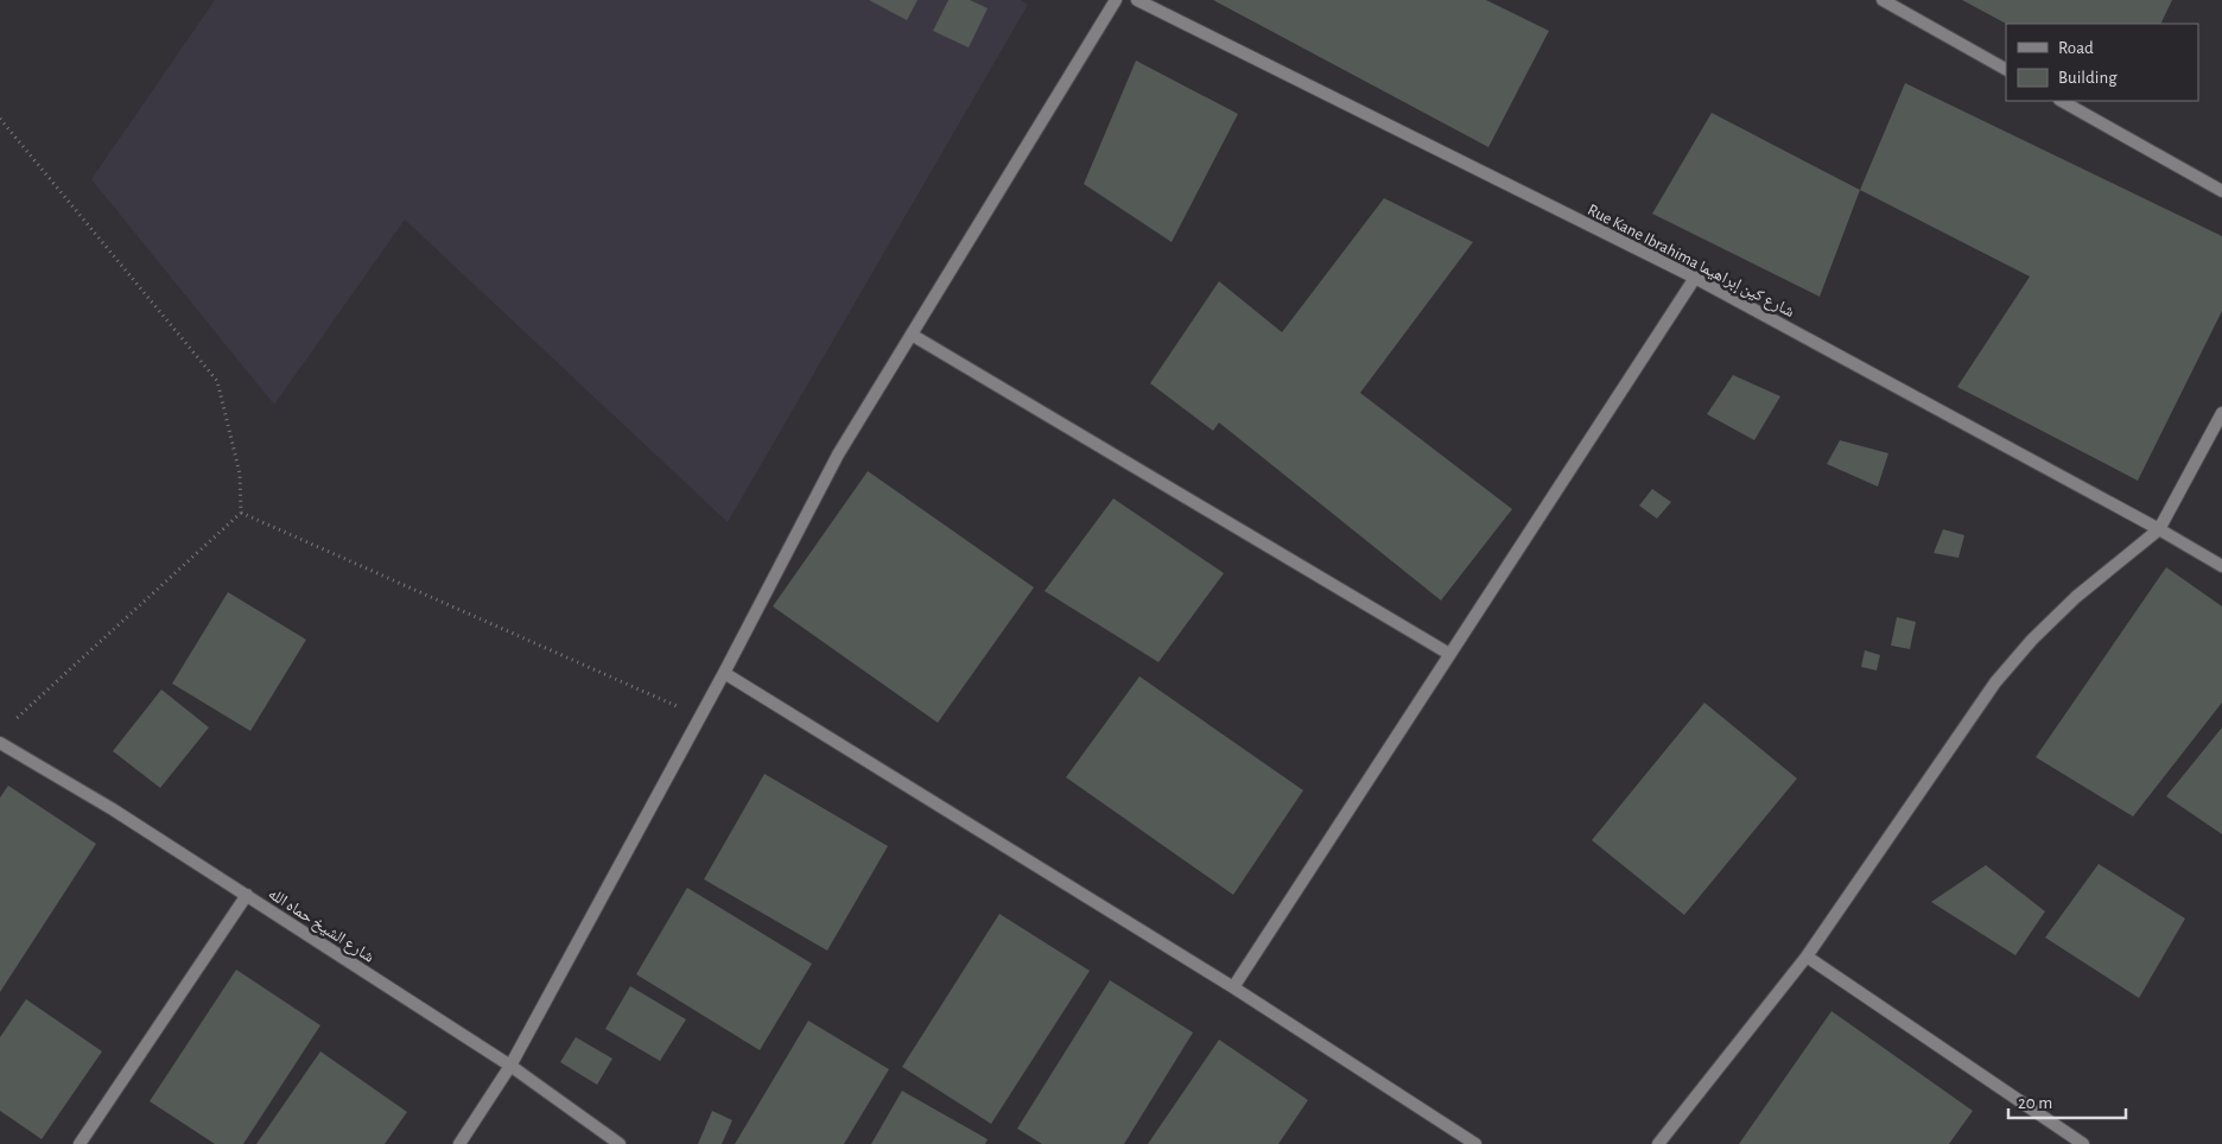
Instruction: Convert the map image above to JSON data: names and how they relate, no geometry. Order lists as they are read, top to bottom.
{
  "streets": {
    "street": ["Rue Kane Ibrahima شارع كين إبراهيما", "شارع الشيخ حماه الله"]
  },
  "legend": ["Road", "Building"],
  "scale_bar": "20 m"
}
